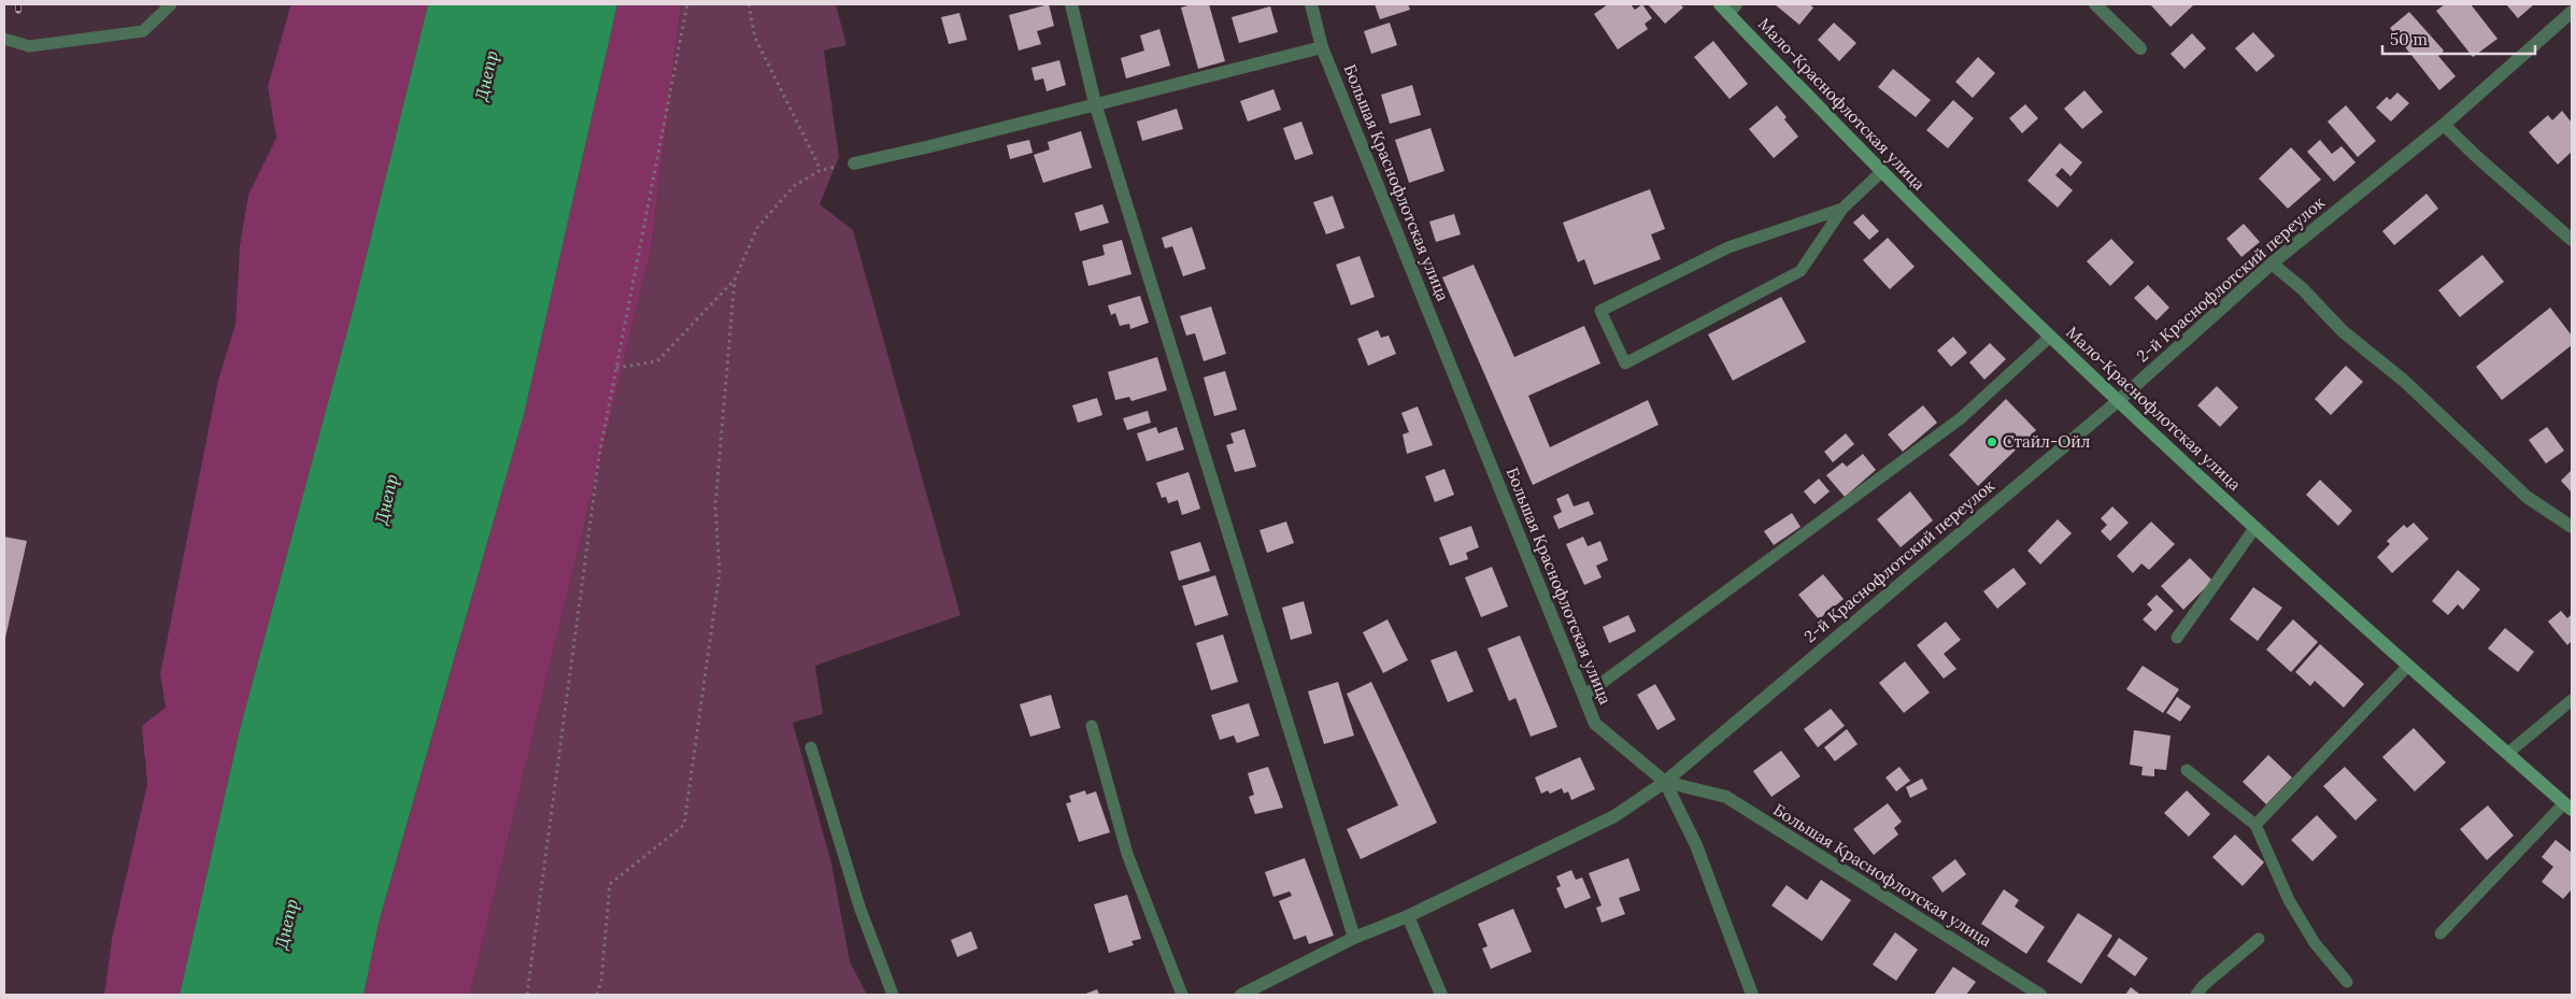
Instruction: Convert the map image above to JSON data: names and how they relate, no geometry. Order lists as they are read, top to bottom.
{
  "streets": {
    "street": ["Мало-Краснофлотская улица", "Большая Краснофлотская улица", "2-й Краснофлотский переулок"]
  },
  "crossings": [
    ["Мало-Краснофлотская улица", "2-й Краснофлотский переулок"],
    ["Большая Краснофлотская улица", "2-й Краснофлотский переулок"]
  ],
  "water": ["Днепр"],
  "places": ["Стайл-Ойл"],
  "scale_bar": "50 m"
}
